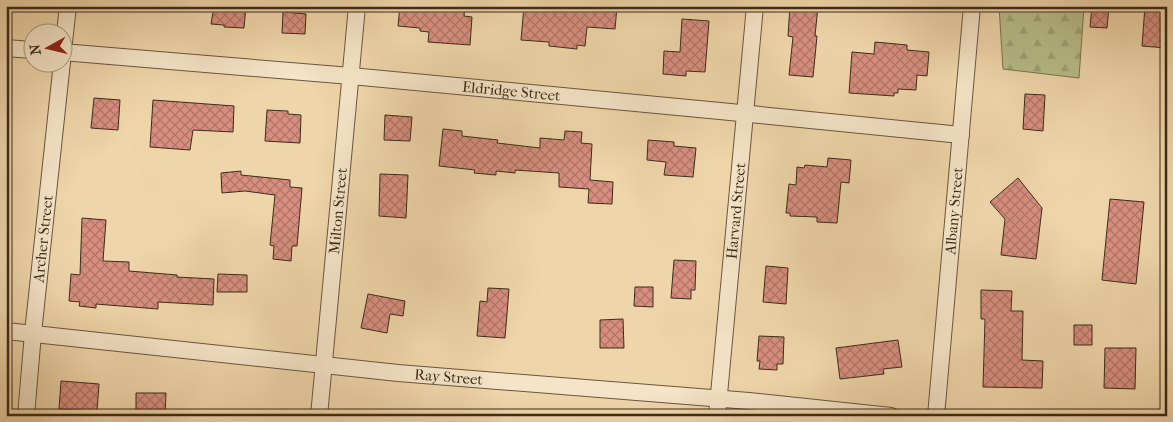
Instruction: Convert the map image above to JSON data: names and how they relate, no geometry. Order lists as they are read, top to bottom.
{
  "streets": {
    "street": [
      "Eldridge Street",
      "Milton Street",
      "Harvard Street",
      "Albany Street",
      "Archer Street",
      "Ray Street"
    ]
  },
  "crossings": [
    ["Eldridge Street", "Milton Street"],
    ["Eldridge Street", "Harvard Street"],
    ["Eldridge Street", "Albany Street"],
    ["Milton Street", "Ray Street"],
    ["Harvard Street", "Ray Street"],
    ["Archer Street", "Ray Street"]
  ],
  "north": "left"
}
